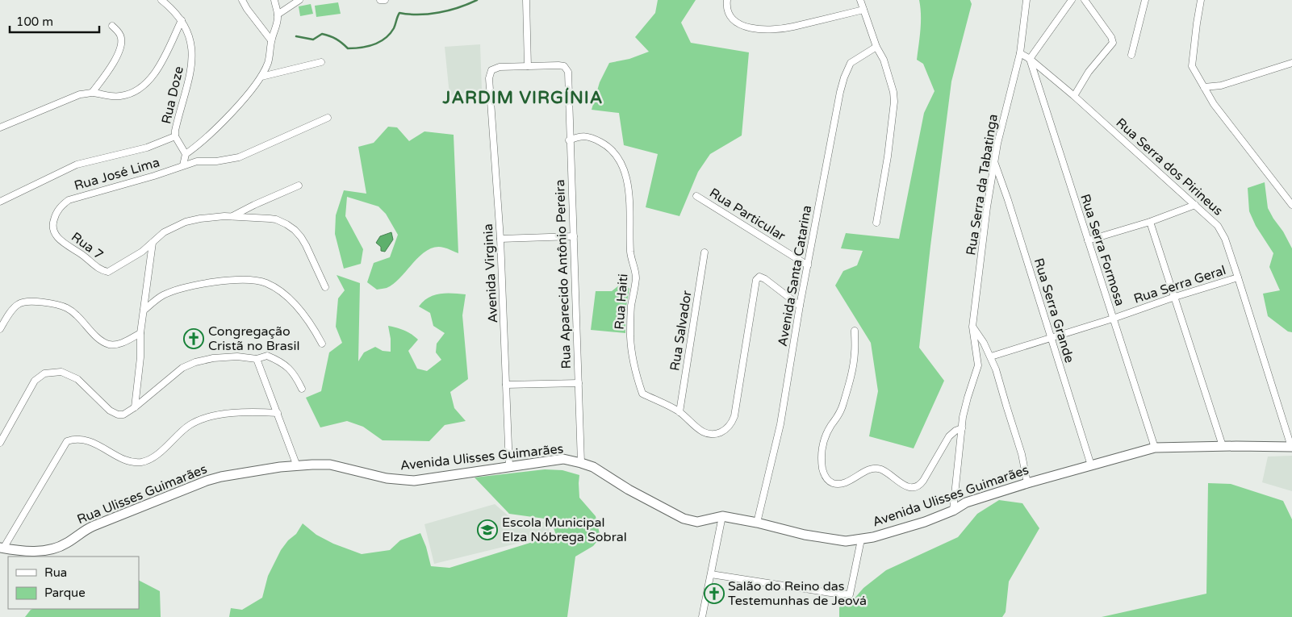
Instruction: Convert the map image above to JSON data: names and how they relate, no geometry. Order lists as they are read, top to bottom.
{
  "streets": {
    "main road": ["Avenida Ulisses Guimarães", "Rua Ulisses Guimarães"],
    "street": [
      "Rua Doze",
      "Rua Serra dos Pirineus",
      "Rua José Lima",
      "Rua Serra da Tabatinga",
      "Rua Particular",
      "Rua 7",
      "Rua Serra Formosa",
      "Avenida Virginia",
      "Rua Aparecido Antônio Pereira",
      "Avenida Santa Catarina",
      "Rua Serra Geral",
      "Rua Haiti",
      "Rua Serra Grande",
      "Rua Salvador"
    ]
  },
  "crossings": [
    ["Rua Serra dos Pirineus", "Rua Serra da Tabatinga"],
    ["Rua Serra dos Pirineus", "Rua Serra Formosa"],
    ["Rua Serra dos Pirineus", "Rua Serra Geral"],
    ["Rua Serra dos Pirineus", "Avenida Ulisses Guimarães"],
    ["Rua José Lima", "Rua 7"],
    ["Rua Serra da Tabatinga", "Rua Serra Grande"],
    ["Rua Serra da Tabatinga", "Avenida Ulisses Guimarães"],
    ["Rua Particular", "Avenida Santa Catarina"],
    ["Rua Serra Formosa", "Rua Serra Geral"],
    ["Rua Serra Formosa", "Avenida Ulisses Guimarães"],
    ["Avenida Virginia", "Rua Aparecido Antônio Pereira"],
    ["Avenida Virginia", "Avenida Ulisses Guimarães"],
    ["Rua Aparecido Antônio Pereira", "Rua Haiti"],
    ["Rua Aparecido Antônio Pereira", "Avenida Ulisses Guimarães"],
    ["Avenida Santa Catarina", "Rua Haiti"],
    ["Avenida Santa Catarina", "Avenida Ulisses Guimarães"],
    ["Rua Serra Geral", "Rua Serra Grande"],
    ["Rua Haiti", "Rua Salvador"],
    ["Rua Serra Grande", "Avenida Ulisses Guimarães"],
    ["Avenida Ulisses Guimarães", "Rua Ulisses Guimarães"]
  ],
  "districts": ["JARDIM VIRGÍNIA"],
  "places": {
    "church": ["Congregação Cristã no Brasil", "Salão do Reino das Testemunhas de Jeová"],
    "school or university": ["Escola Municipal Elza Nóbrega Sobral"]
  },
  "legend": ["Rua", "Parque"],
  "scale_bar": "100 m"
}
